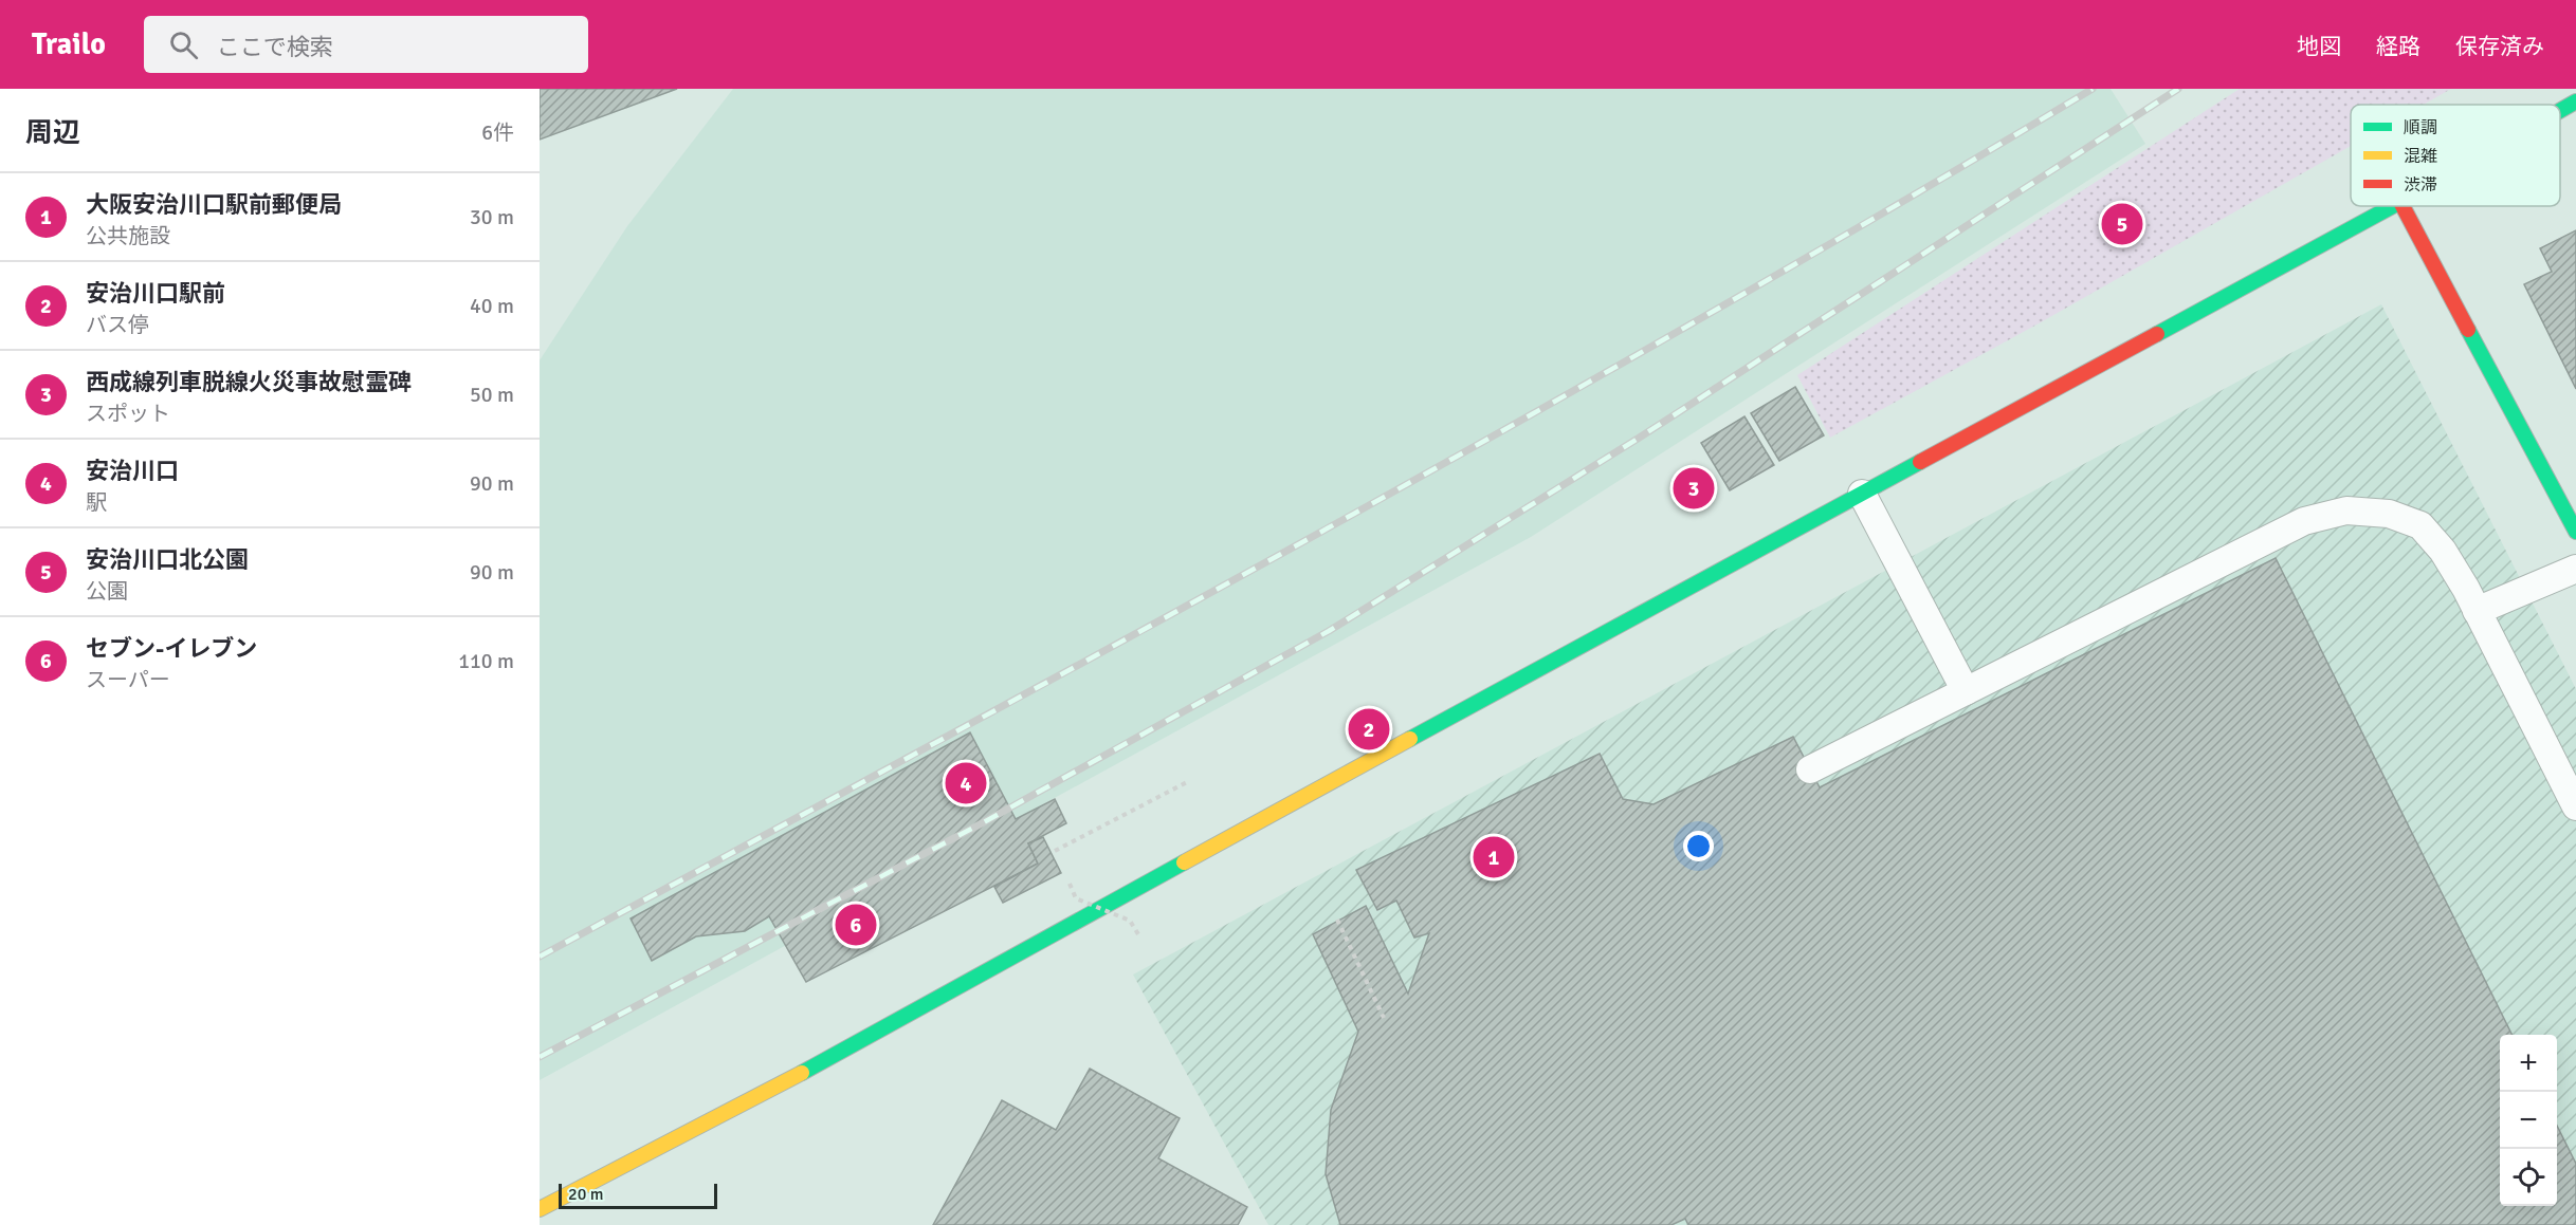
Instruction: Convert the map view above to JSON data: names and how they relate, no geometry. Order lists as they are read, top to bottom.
{
  "legend": ["順調", "混雑", "渋滞"],
  "scale_bar": "20 m",
  "page": {
    "header": "Trailo",
    "search": "ここで検索",
    "nav": ["地図", "経路", "保存済み"],
    "heading": ["周辺", "6件"],
    "list": [
      {
        "mark": "1",
        "name": "大阪安治川口駅前郵便局",
        "note": "公共施設",
        "value": "30 m"
      },
      {
        "mark": "2",
        "name": "安治川口駅前",
        "note": "バス停",
        "value": "40 m"
      },
      {
        "mark": "3",
        "name": "西成線列車脱線火災事故慰霊碑",
        "note": "スポット",
        "value": "50 m"
      },
      {
        "mark": "4",
        "name": "安治川口",
        "note": "駅",
        "value": "90 m"
      },
      {
        "mark": "5",
        "name": "安治川口北公園",
        "note": "公園",
        "value": "90 m"
      },
      {
        "mark": "6",
        "name": "セブン-イレブン",
        "note": "スーパー",
        "value": "110 m"
      }
    ],
    "pins": [
      "5",
      "3",
      "2",
      "4",
      "1",
      "6"
    ],
    "map_buttons": ["+", "−"],
    "scale": "20 m"
  }
}
